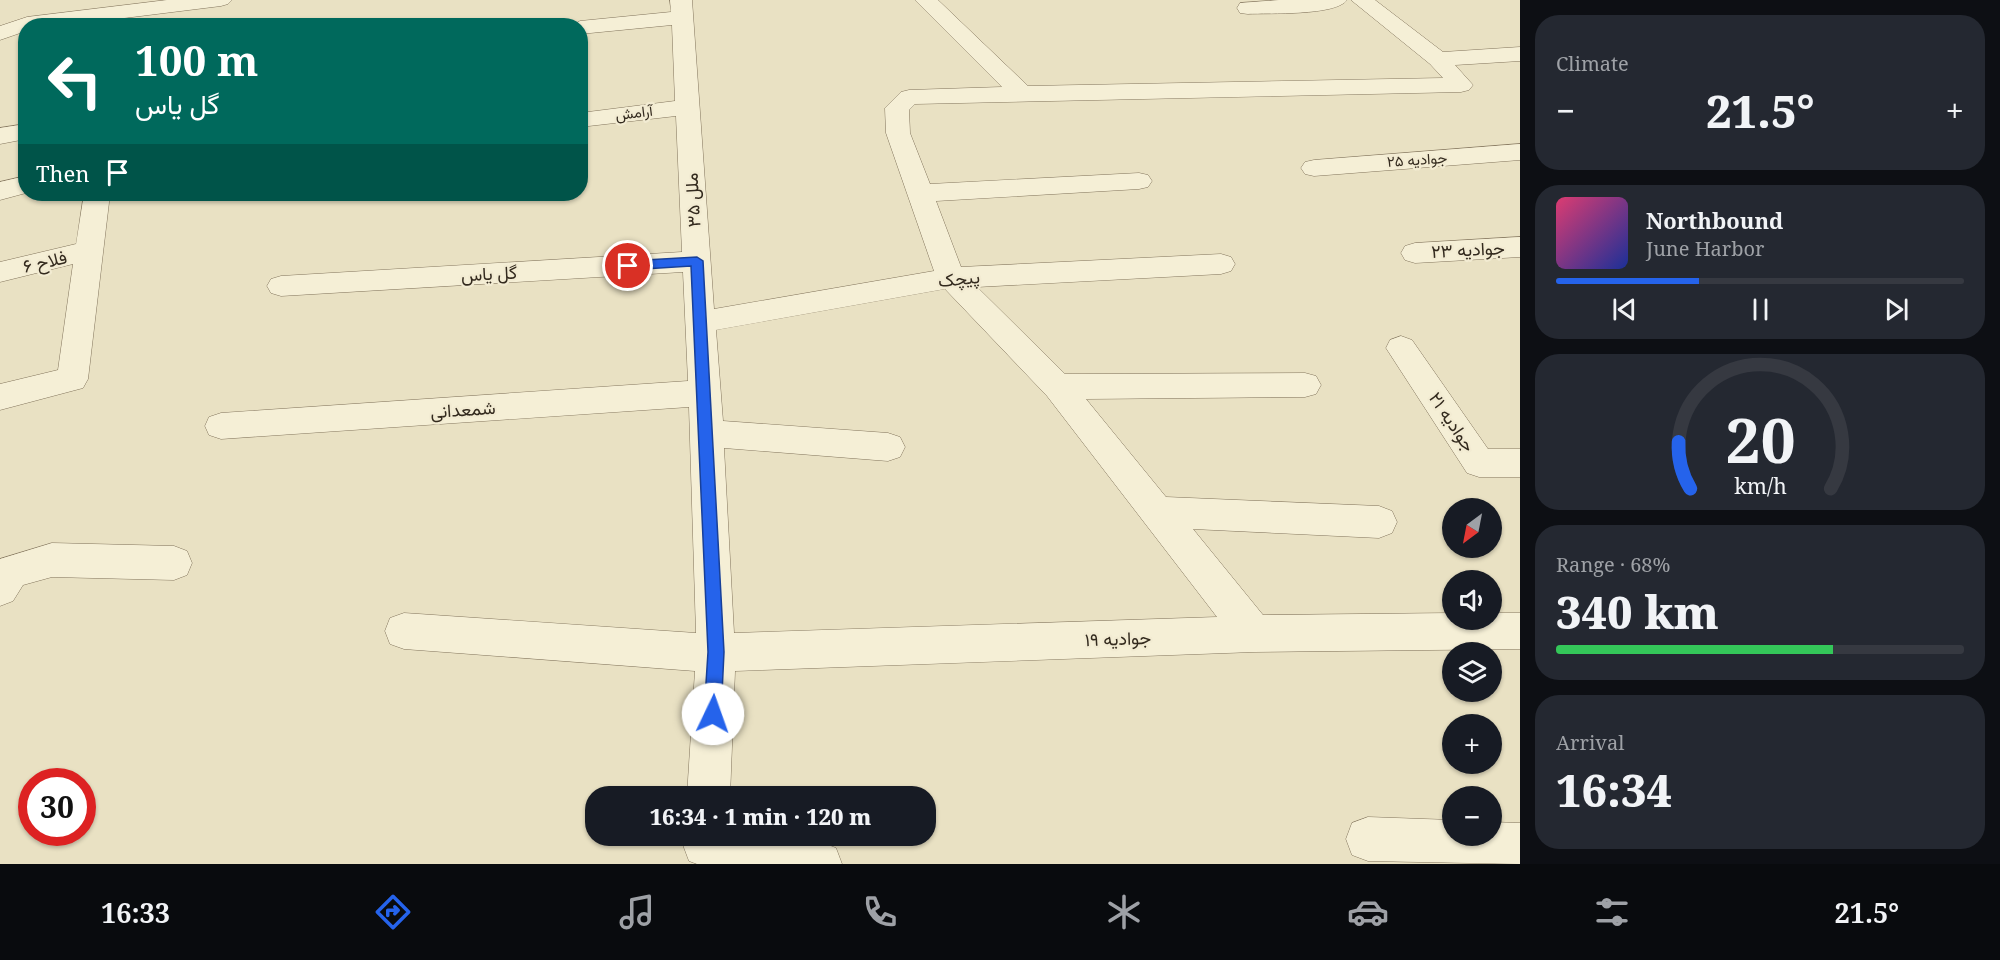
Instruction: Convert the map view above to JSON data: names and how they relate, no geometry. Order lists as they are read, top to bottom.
{
  "streets": {
    "street": [
      "آرامش",
      "جوادیه ۲۵",
      "ملل ۳۵",
      "جوادیه ۲۳",
      "فلاح ۶",
      "گل یاس",
      "پیچک",
      "شمعدانی",
      "جوادیه ۲۱",
      "جوادیه ۱۹"
    ]
  },
  "crossings": [
    ["آرامش", "ملل ۳۵"],
    ["ملل ۳۵", "گل یاس"],
    ["ملل ۳۵", "پیچک"],
    ["ملل ۳۵", "شمعدانی"],
    ["ملل ۳۵", "جوادیه ۱۹"]
  ],
  "north": "bottom left",
  "page": {
    "tile": [
      "Climate",
      ["Range · 68%", "340 km"],
      ["Arrival", "16:34"]
    ],
    "turn": ["100 m", "گل یاس"],
    "heat": ["−", "21.5°", "+"],
    "then": "Then",
    "song": ["Northbound", "June Harbor"],
    "map_buttons": ["+", "−"],
    "limit": "30",
    "trip": "16:34 · 1 min · 120 m",
    "tabs": ["16:33", "21.5°"],
    "gauge": ["20", "km/h"]
  }
}
